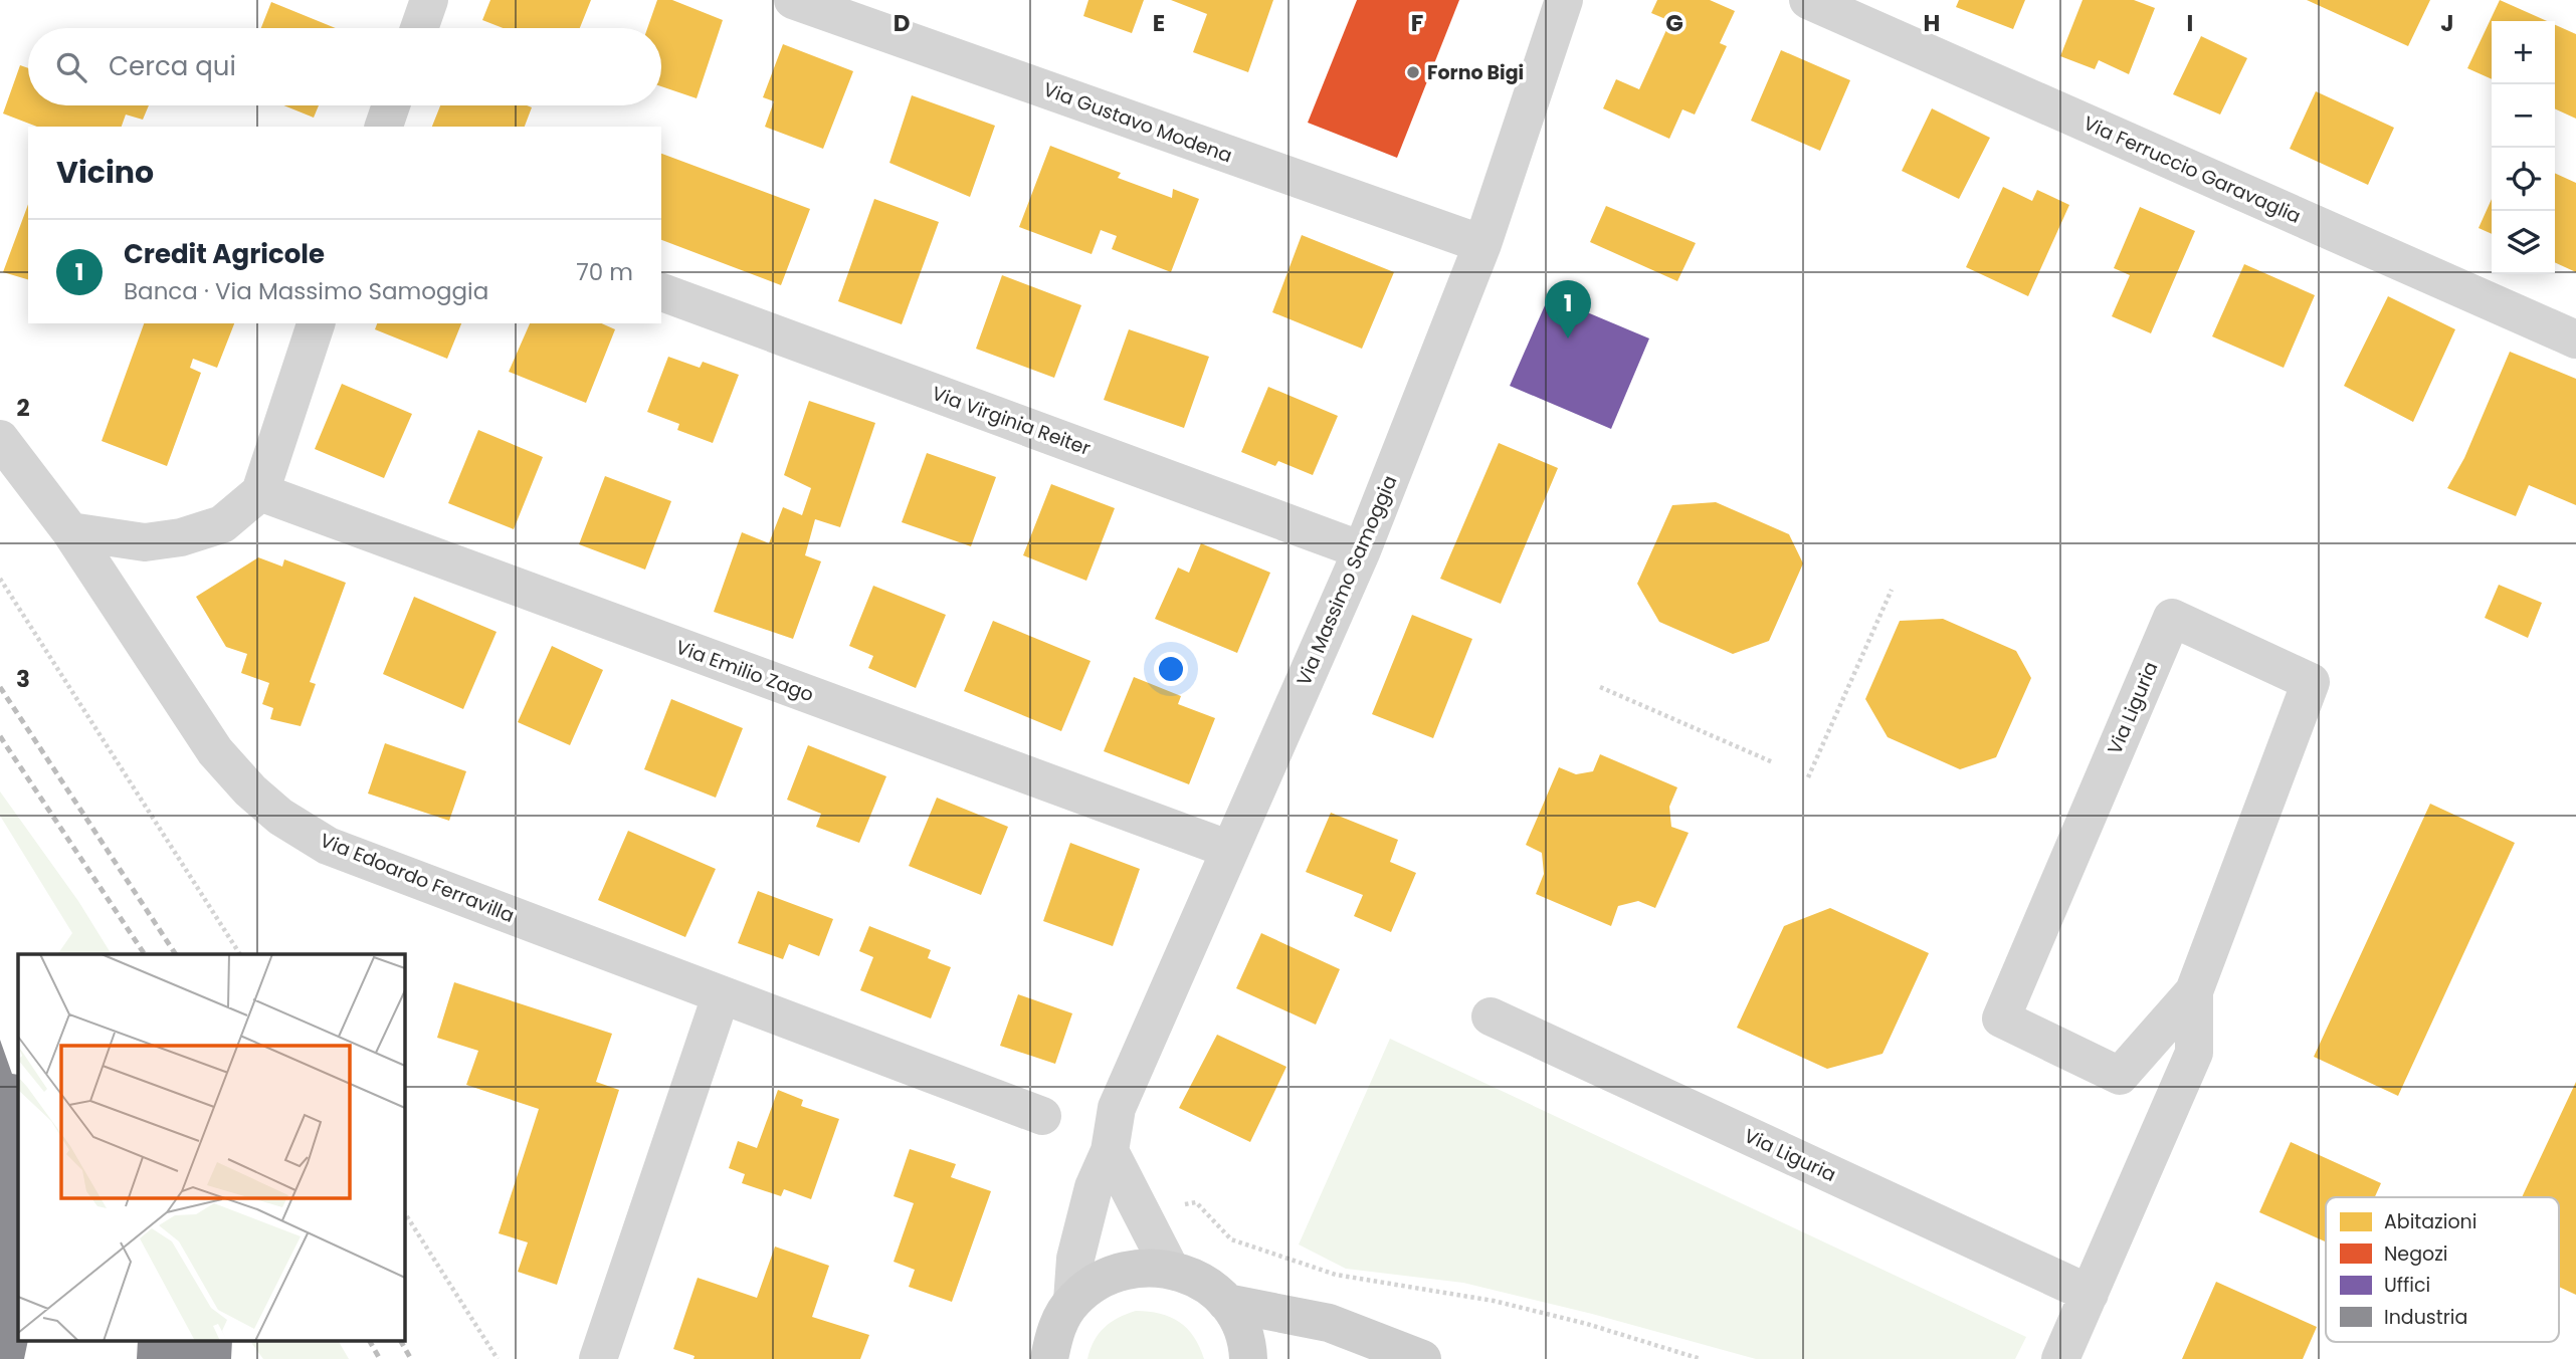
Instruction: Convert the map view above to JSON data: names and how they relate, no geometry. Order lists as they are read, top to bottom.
{
  "streets": {
    "street": [
      "Via Gustavo Modena",
      "Via Ferruccio Garavaglia",
      "Via Virginia Reiter",
      "Via Massimo Samoggia",
      "Via Emilio Zago",
      "Via Liguria",
      "Via Edoardo Ferravilla"
    ]
  },
  "crossings": [
    ["Via Gustavo Modena", "Via Massimo Samoggia"],
    ["Via Virginia Reiter", "Via Massimo Samoggia"],
    ["Via Massimo Samoggia", "Via Emilio Zago"]
  ],
  "places": ["Forno Bigi"],
  "legend": [
    "Abitazioni",
    "Negozi",
    "Uffici",
    "Industria"
  ],
  "page": {
    "map_buttons": ["+", "−"],
    "search": "Cerca qui",
    "heading": "Vicino",
    "list": [
      {
        "mark": "1",
        "name": "Credit Agricole",
        "note": "Banca · Via Massimo Samoggia",
        "value": "70 m"
      }
    ],
    "pins": "1"
  },
  "grid": {
    "columns": [
      "D",
      "E",
      "F",
      "G",
      "H",
      "I",
      "J"
    ],
    "rows": ["2", "3"]
  }
}
